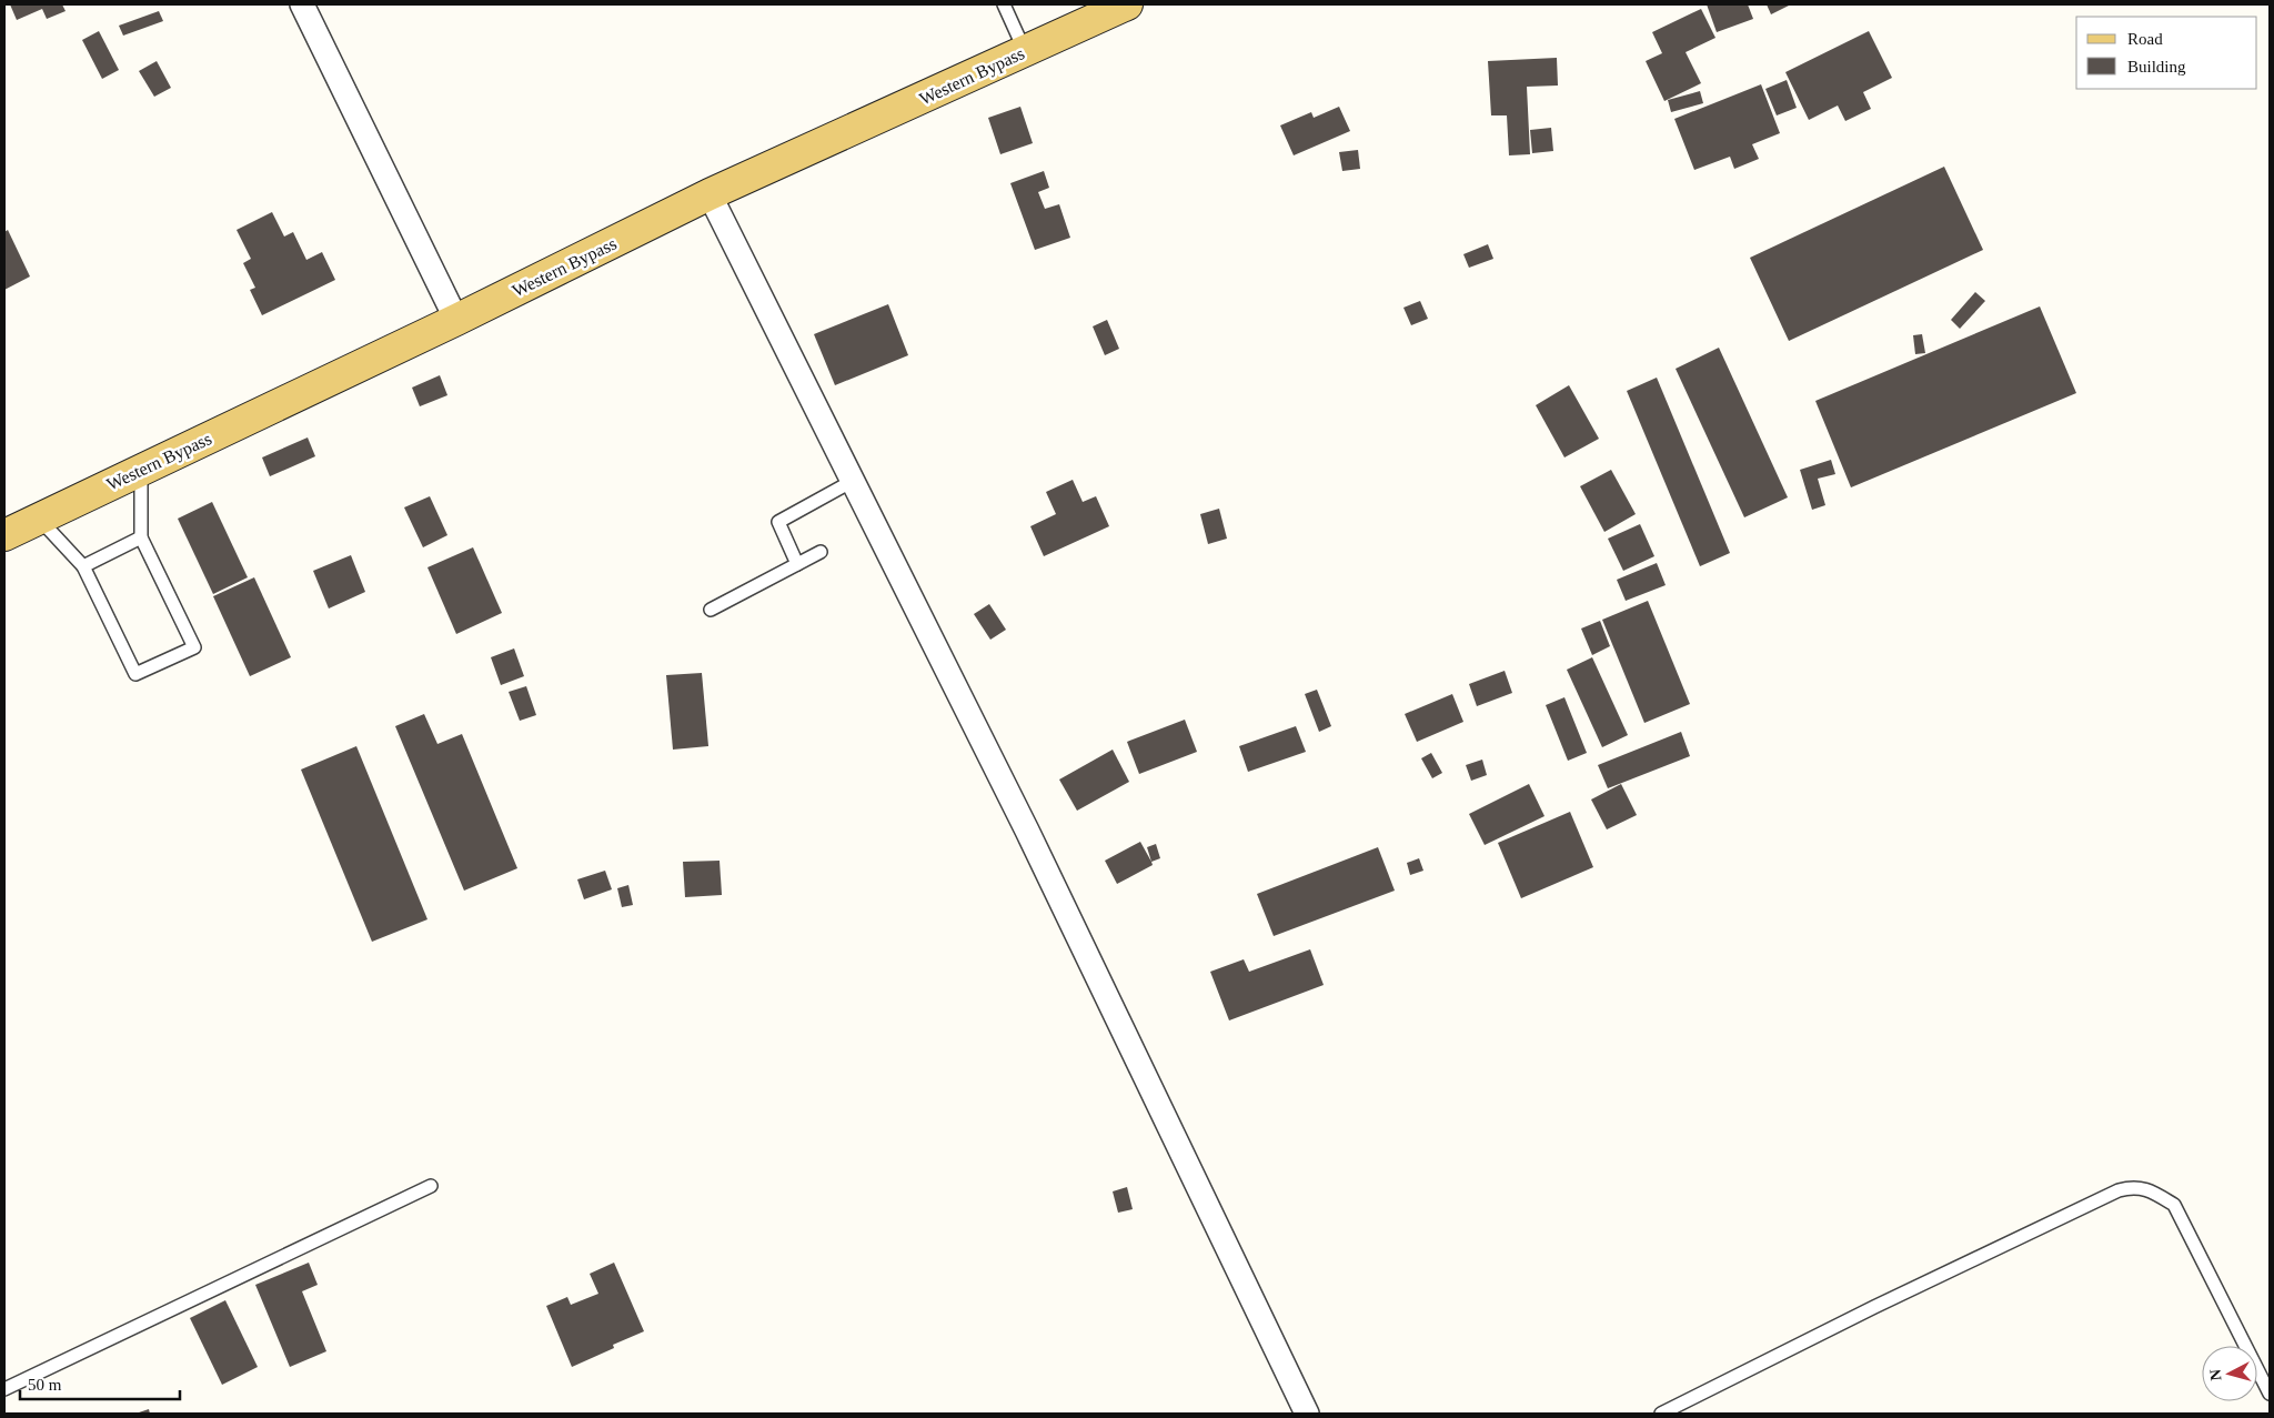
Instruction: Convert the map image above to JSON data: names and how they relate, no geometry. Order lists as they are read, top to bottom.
{
  "streets": {
    "main road": ["Western Bypass"]
  },
  "legend": ["Road", "Building"],
  "scale_bar": "50 m",
  "north": "left"
}
